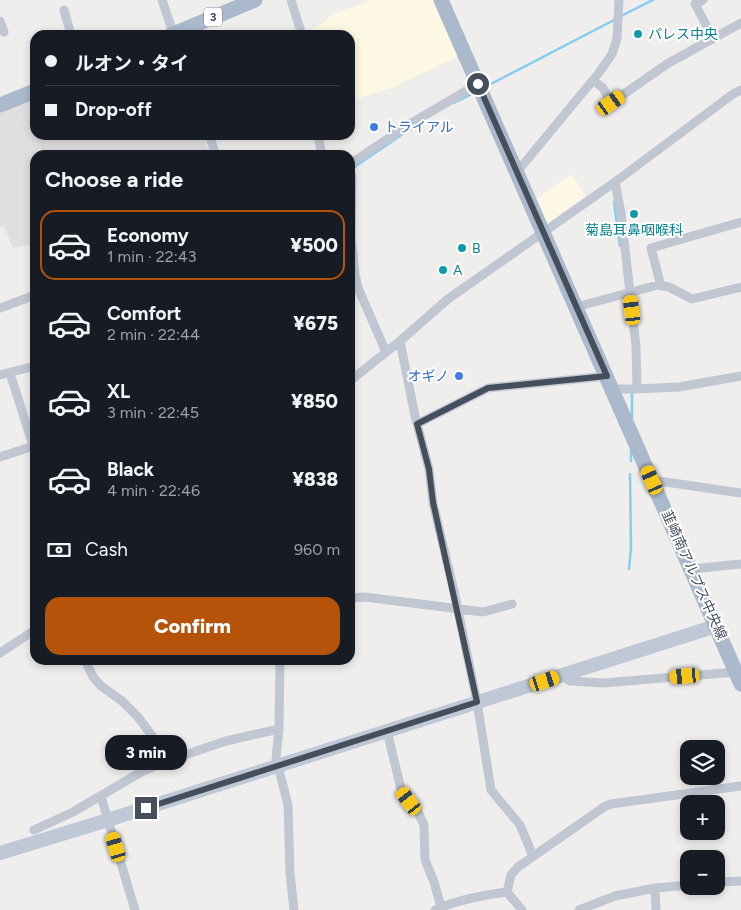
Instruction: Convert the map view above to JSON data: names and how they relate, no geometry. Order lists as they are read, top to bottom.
{
  "streets": {
    "main road": ["3", "韮崎南アルプス中央線"]
  },
  "places": [
    "パレス中央",
    "トライアル",
    "菊島耳鼻咽喉科",
    "B",
    "A",
    "オギノ"
  ],
  "page": {
    "banner": ["ルオン・タイ", "Drop-off"],
    "heading": "Choose a ride",
    "list": [
      {
        "name": "Economy",
        "note": "1 min · 22:43",
        "value": "¥500"
      },
      {
        "name": "Comfort",
        "note": "2 min · 22:44",
        "value": "¥675"
      },
      {
        "name": "XL",
        "note": "3 min · 22:45",
        "value": "¥850"
      },
      {
        "name": "Black",
        "note": "4 min · 22:46",
        "value": "¥838"
      }
    ],
    "pay": ["Cash", "960 m"],
    "buttons": "Confirm",
    "bubble": "3 min",
    "map_buttons": ["+", "−"]
  }
}
